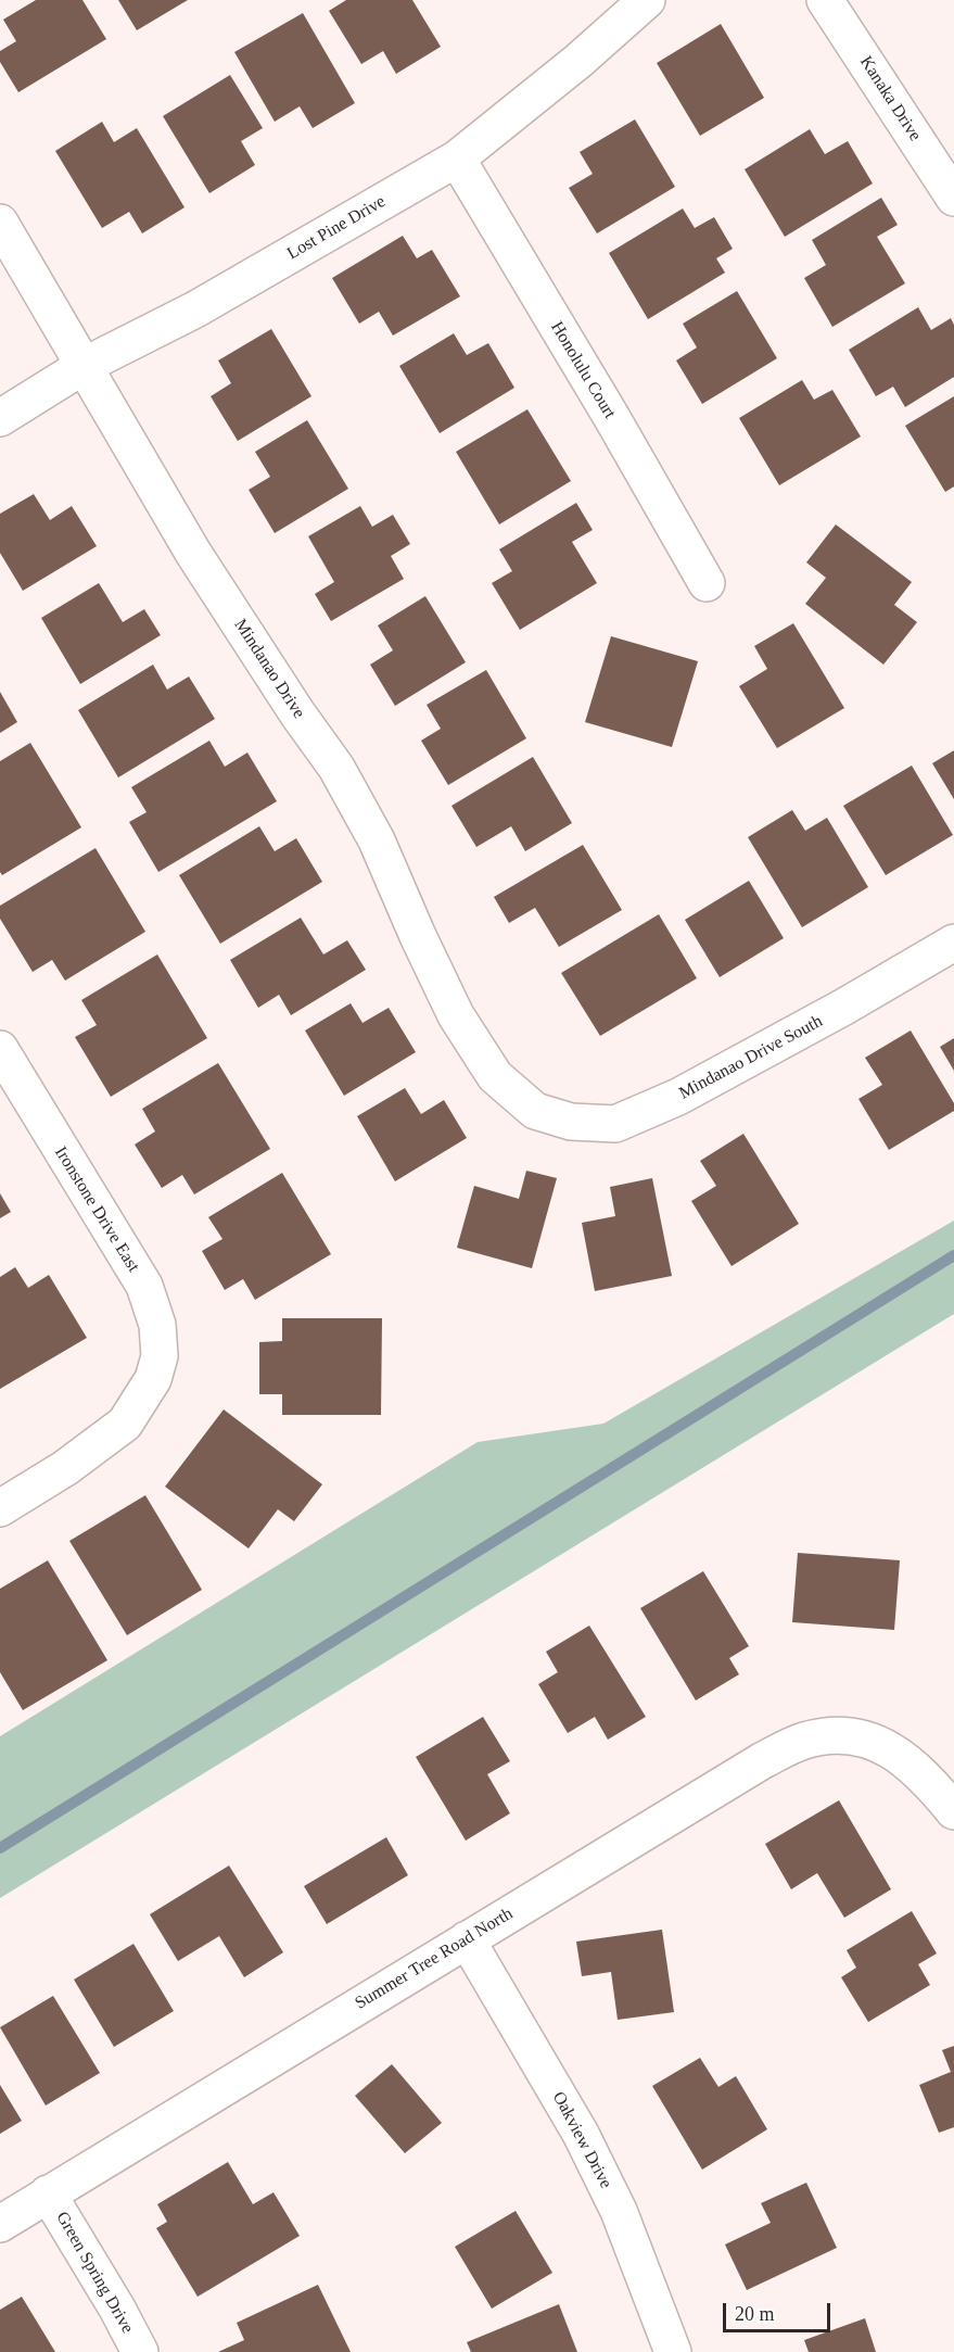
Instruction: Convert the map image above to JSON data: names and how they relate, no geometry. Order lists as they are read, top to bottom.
{
  "streets": {
    "street": [
      "Kanaka Drive",
      "Lost Pine Drive",
      "Honolulu Court",
      "Mindanao Drive",
      "Mindanao Drive South",
      "Ironstone Drive East",
      "Summer Tree Road North",
      "Oakview Drive",
      "Green Spring Drive"
    ]
  },
  "crossings": [
    ["Lost Pine Drive", "Honolulu Court"],
    ["Lost Pine Drive", "Mindanao Drive"],
    ["Mindanao Drive", "Mindanao Drive South"],
    ["Summer Tree Road North", "Oakview Drive"],
    ["Summer Tree Road North", "Green Spring Drive"]
  ],
  "scale_bar": "20 m"
}
